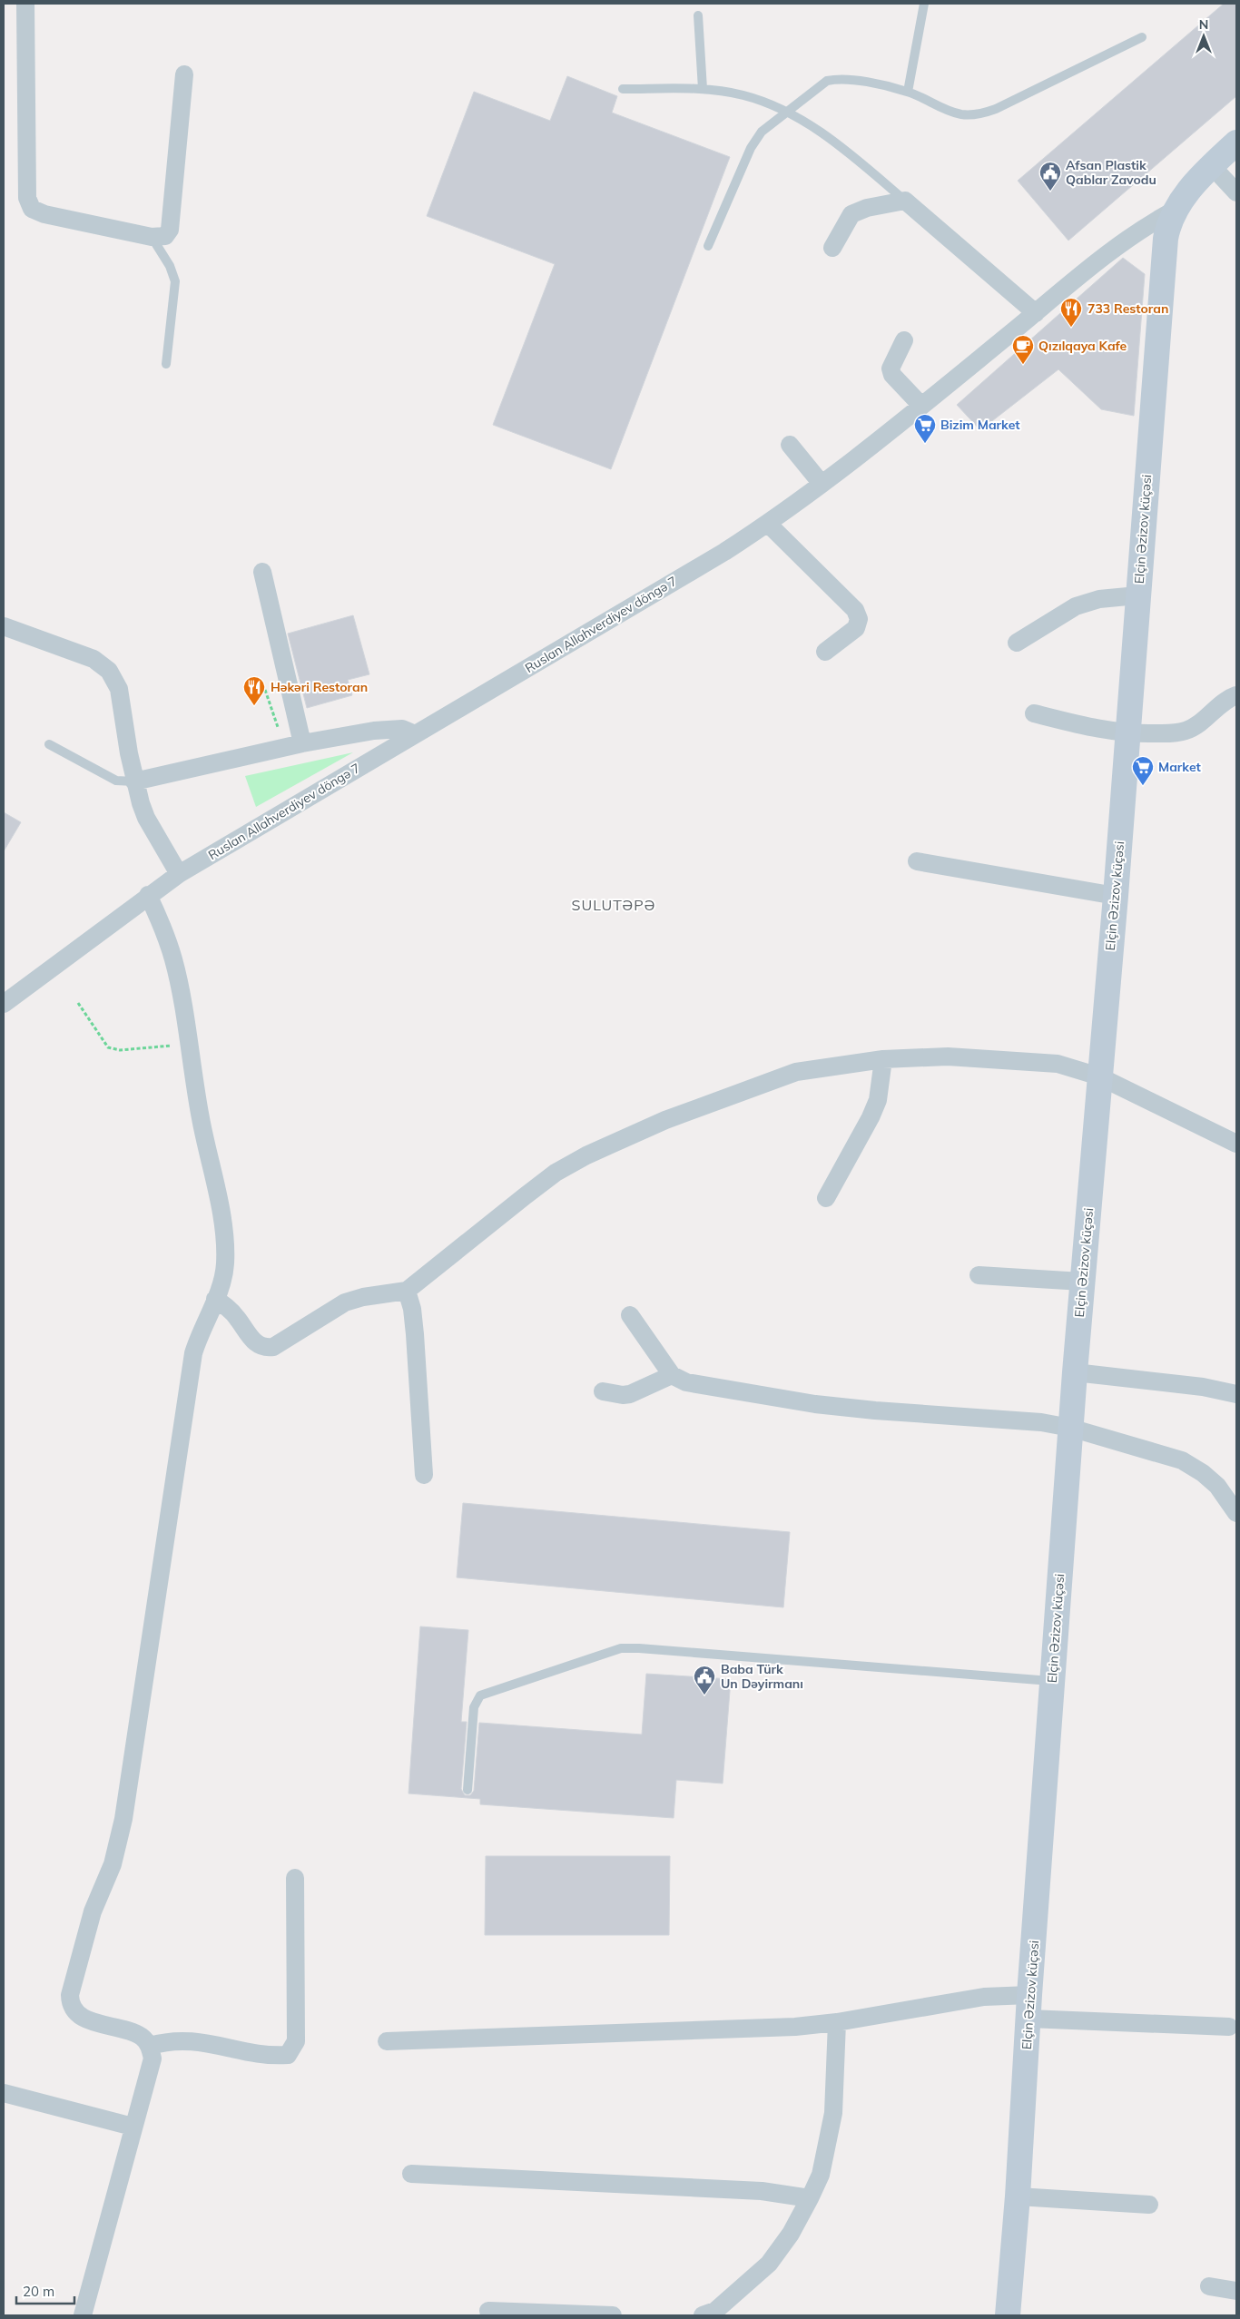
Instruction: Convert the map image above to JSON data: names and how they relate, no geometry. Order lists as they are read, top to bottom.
{
  "streets": {
    "street": ["Elçin Əzizov küçəsi", "Ruslan Allahverdiyev döngə 7"]
  },
  "crossings": [
    ["Elçin Əzizov küçəsi", "Ruslan Allahverdiyev döngə 7"]
  ],
  "districts": ["SULUTƏPƏ"],
  "places": {
    "public building": ["Afsan Plastik Qablar Zavodu", "Baba Türk Un Dəyirmanı"],
    "restaurant": ["733 Restoran", "Həkəri Restoran"],
    "cafe": ["Qızılqaya Kafe"],
    "supermarket": ["Bizim Market", "Market"]
  },
  "scale_bar": "20 m",
  "north": "top"
}
